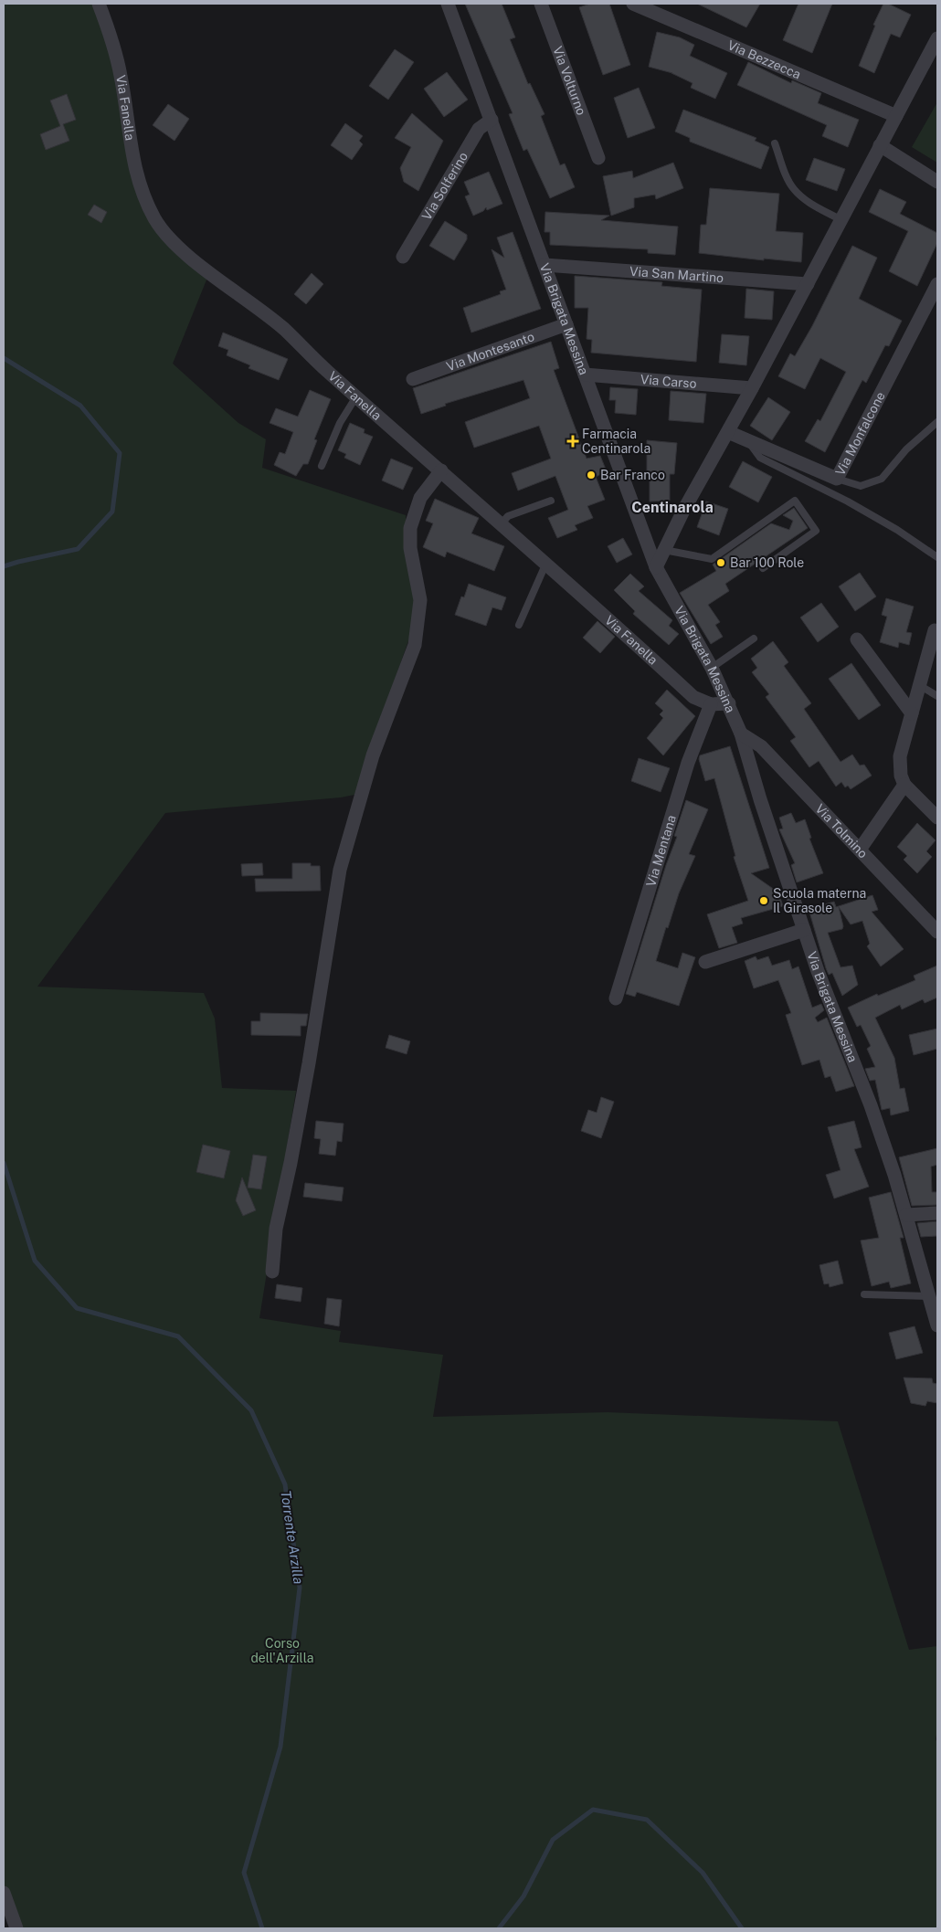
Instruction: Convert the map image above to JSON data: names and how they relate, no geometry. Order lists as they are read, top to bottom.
{
  "streets": {
    "street": [
      "Via Bezzecca",
      "Via Volturno",
      "Via Fanella",
      "Via Solferino",
      "Via San Martino",
      "Via Brigata Messina",
      "Via Montesanto",
      "Via Carso",
      "Via Monfalcone",
      "Via Tolmino",
      "Via Mentana"
    ]
  },
  "crossings": [
    ["Via Fanella", "Via Brigata Messina"],
    ["Via Fanella", "Via Mentana"],
    ["Via Solferino", "Via Brigata Messina"],
    ["Via San Martino", "Via Brigata Messina"],
    ["Via Brigata Messina", "Via Montesanto"],
    ["Via Brigata Messina", "Via Carso"],
    ["Via Brigata Messina", "Via Tolmino"]
  ],
  "districts": ["Centinarola"],
  "water": ["Torrente Arzilla"],
  "parks": ["Corso dell'Arzilla"],
  "places": {
    "health": ["Farmacia Centinarola"],
    "other": ["Bar Franco", "Bar 100 Role", "Scuola materna Il Girasole"]
  }
}
